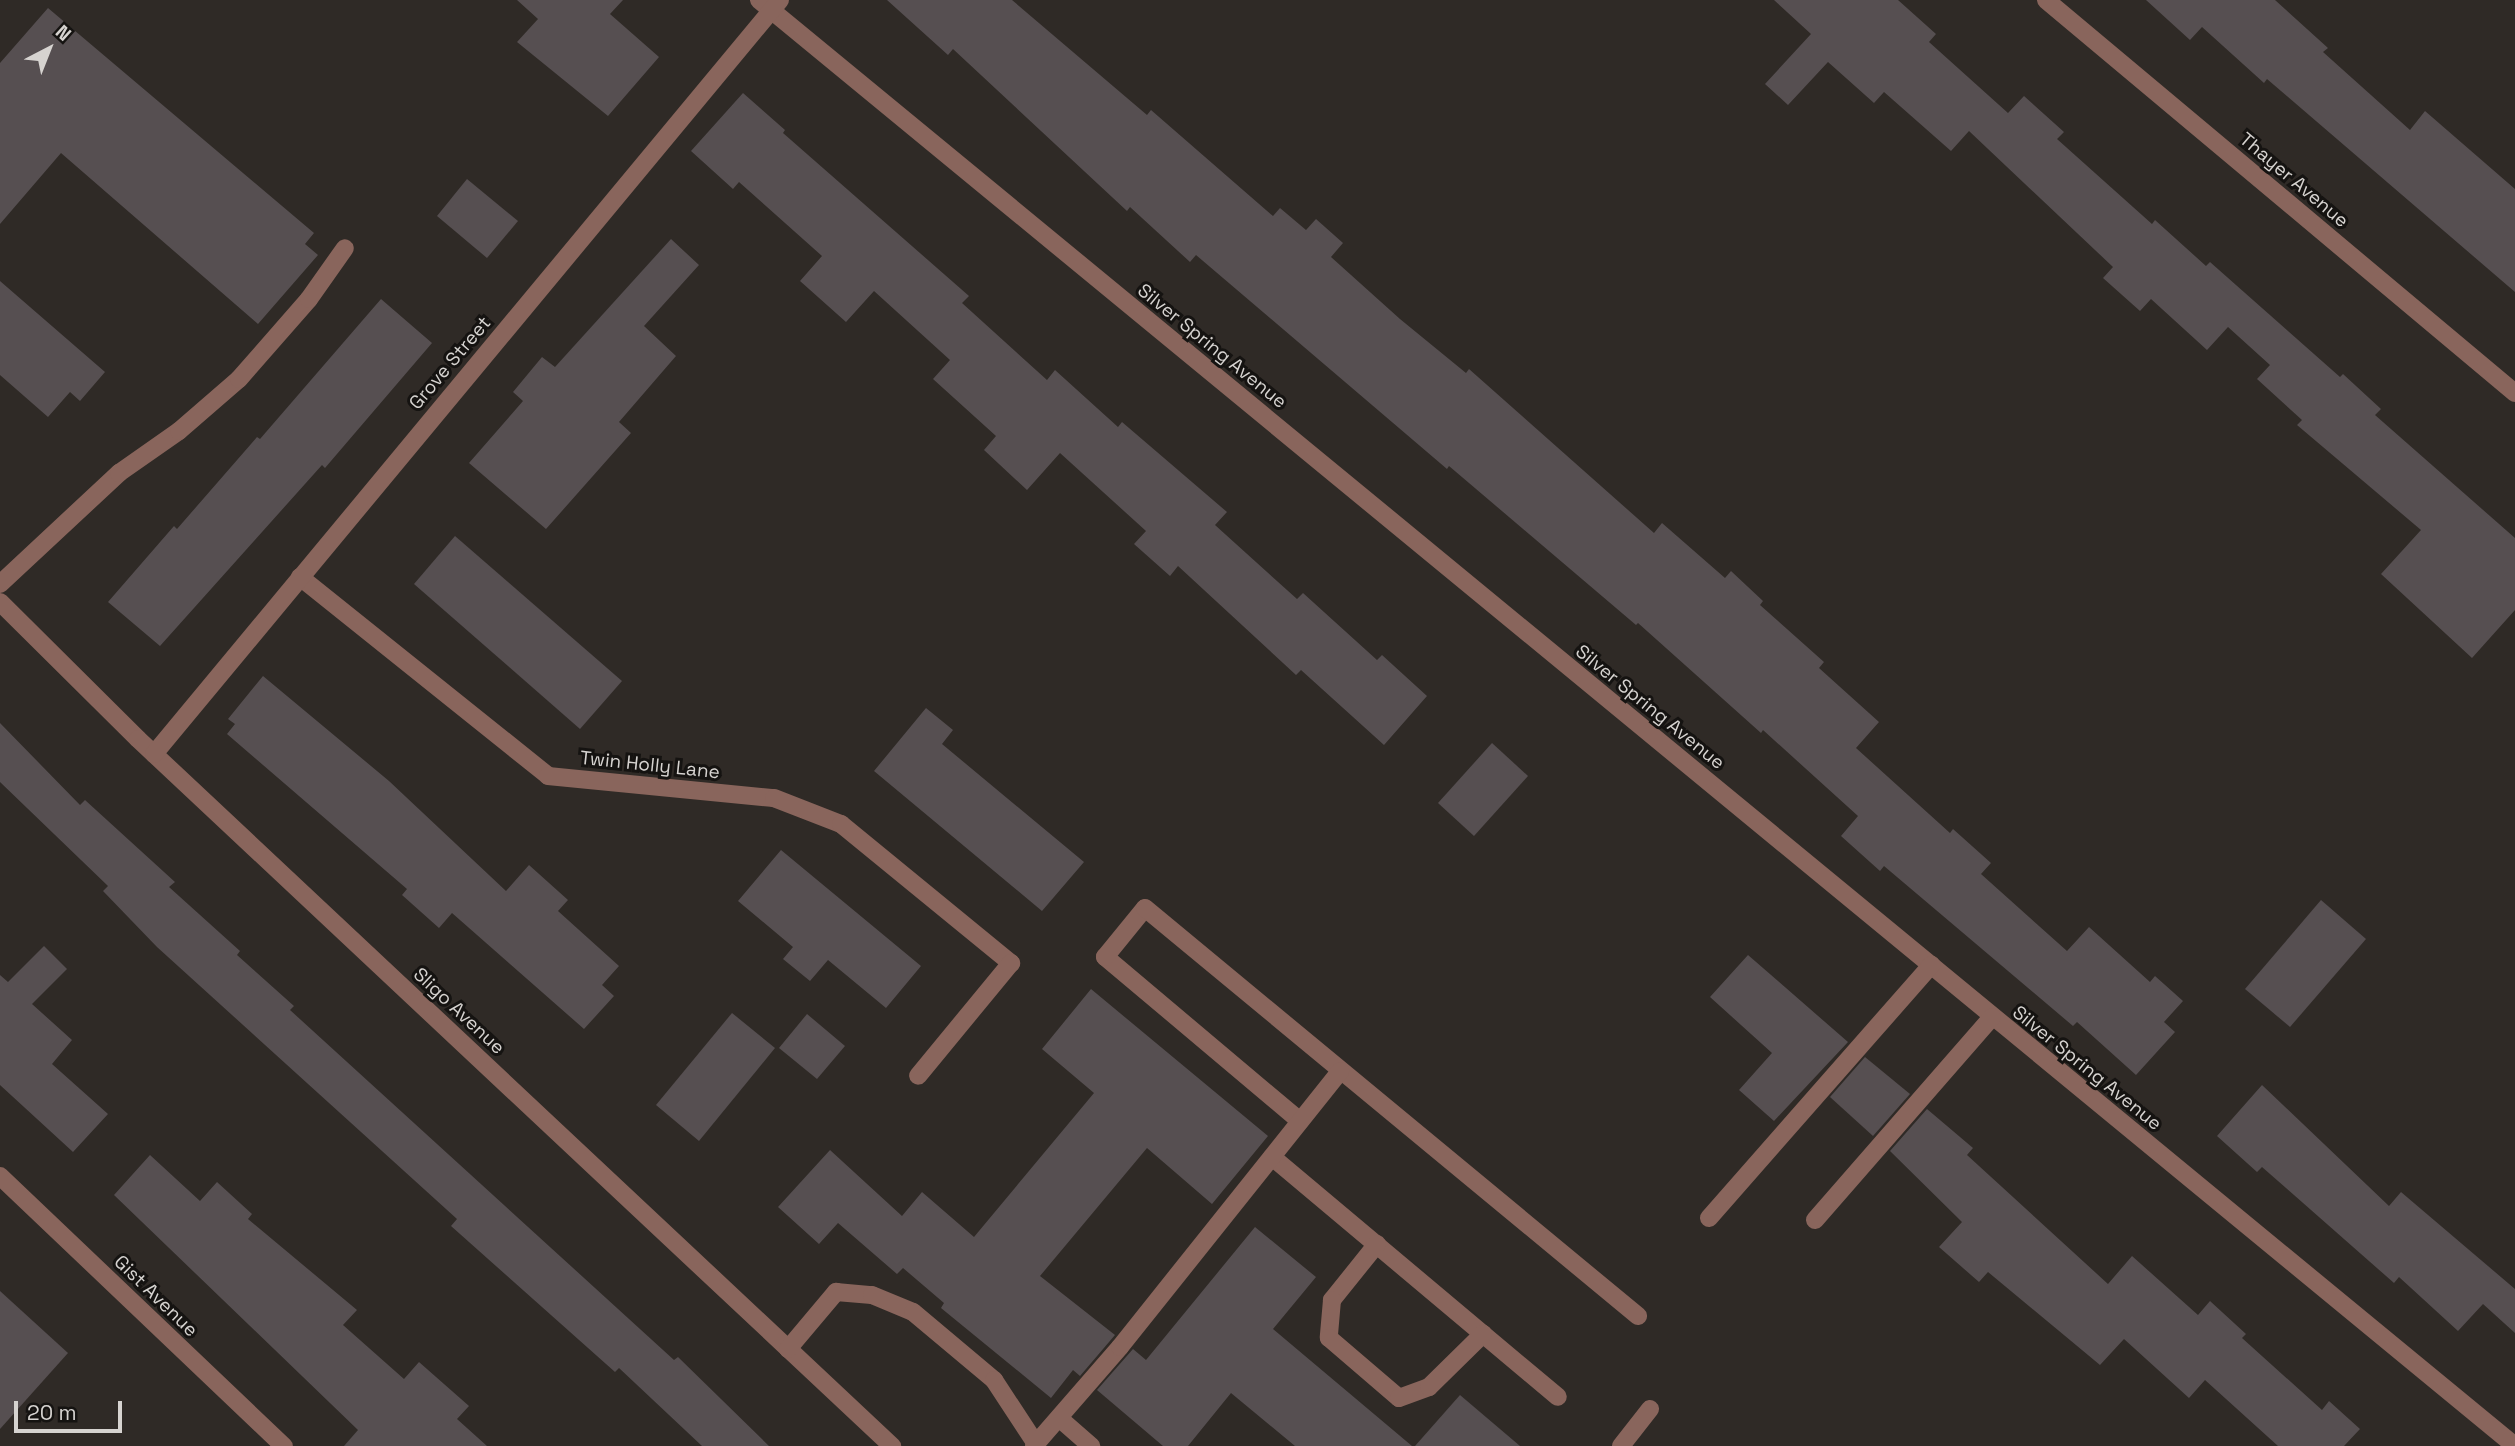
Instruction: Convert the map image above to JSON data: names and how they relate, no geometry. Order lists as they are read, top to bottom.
{
  "streets": {
    "street": [
      "Thayer Avenue",
      "Silver Spring Avenue",
      "Grove Street",
      "Twin Holly Lane",
      "Sligo Avenue",
      "Gist Avenue"
    ]
  },
  "crossings": [
    ["Silver Spring Avenue", "Grove Street"],
    ["Grove Street", "Twin Holly Lane"],
    ["Grove Street", "Sligo Avenue"]
  ],
  "scale_bar": "20 m",
  "north": "top right"
}
